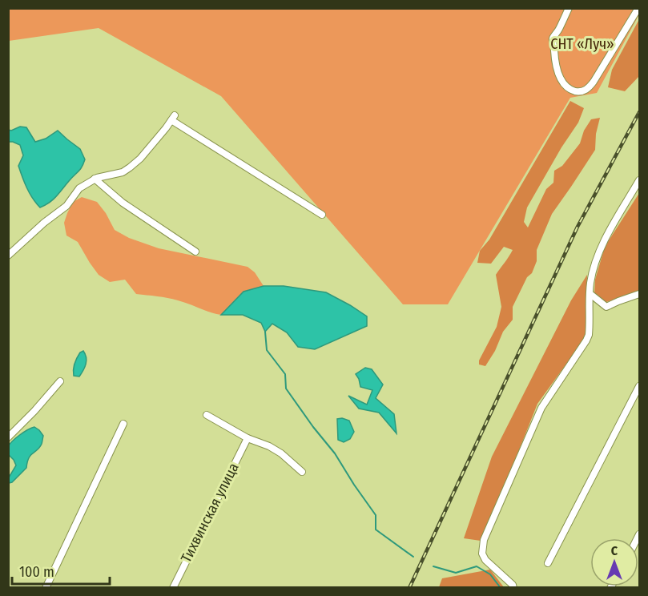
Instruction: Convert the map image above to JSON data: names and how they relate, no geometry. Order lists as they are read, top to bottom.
{
  "streets": {
    "street": ["Тихвинская улица"]
  },
  "parks": ["СНТ «Луч»"],
  "scale_bar": "100 m",
  "north": "top"
}
